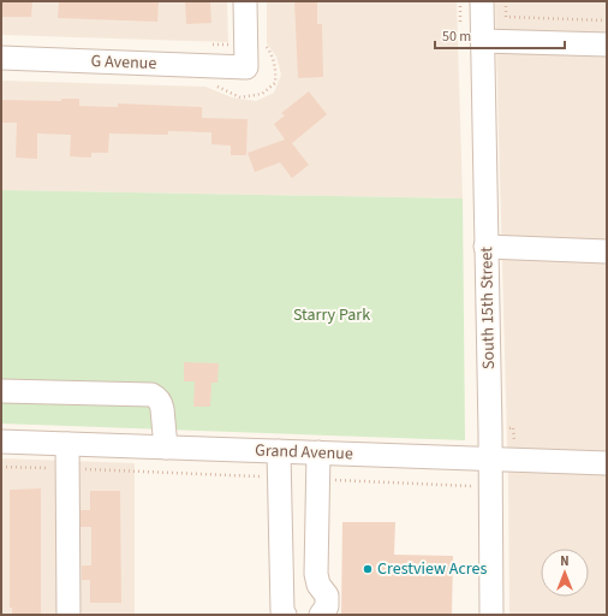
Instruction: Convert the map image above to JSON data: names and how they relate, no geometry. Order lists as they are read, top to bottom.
{
  "streets": {
    "street": ["G Avenue", "South 15th Street", "Grand Avenue"]
  },
  "crossings": [
    ["South 15th Street", "Grand Avenue"]
  ],
  "parks": ["Starry Park"],
  "places": ["Crestview Acres"],
  "scale_bar": "50 m",
  "north": "top"
}
